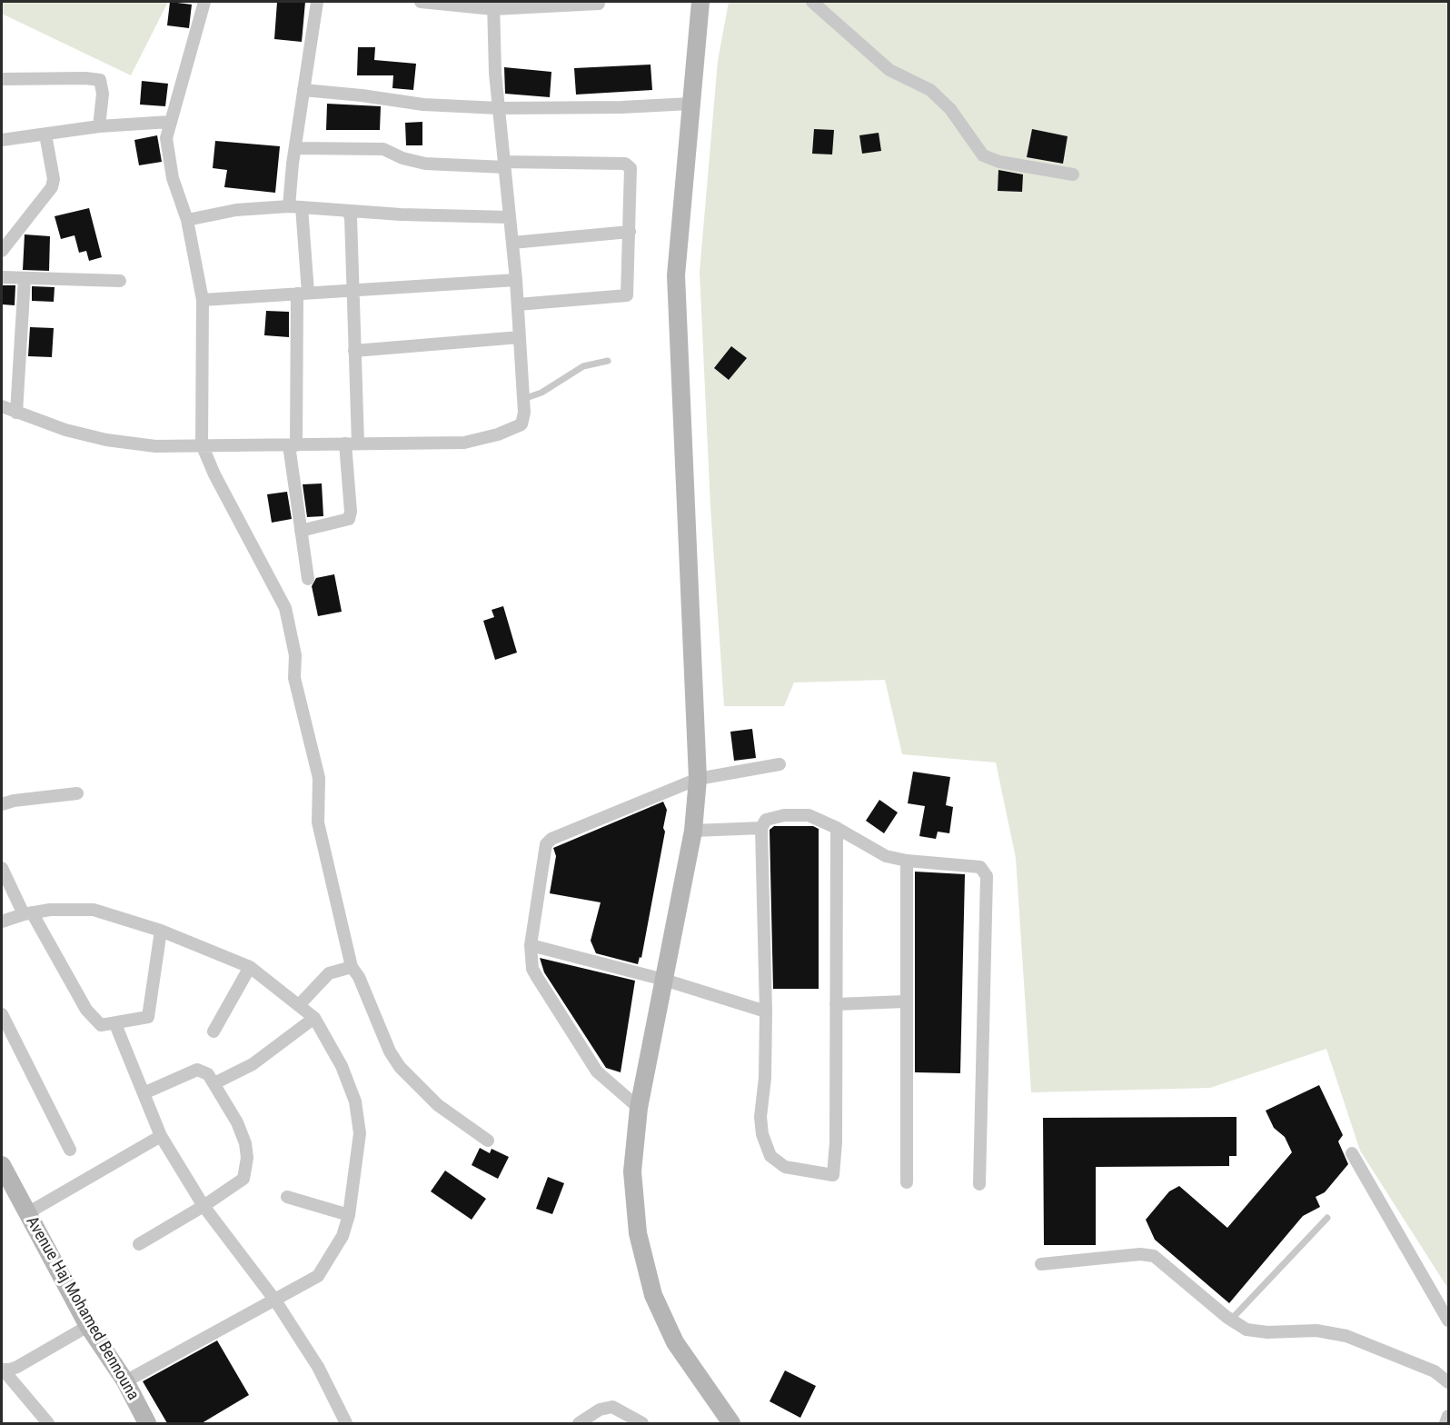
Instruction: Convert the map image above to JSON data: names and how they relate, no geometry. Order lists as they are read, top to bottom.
{
  "streets": {
    "street": ["Avenue Haj Mohamed Bennouna"]
  }
}
